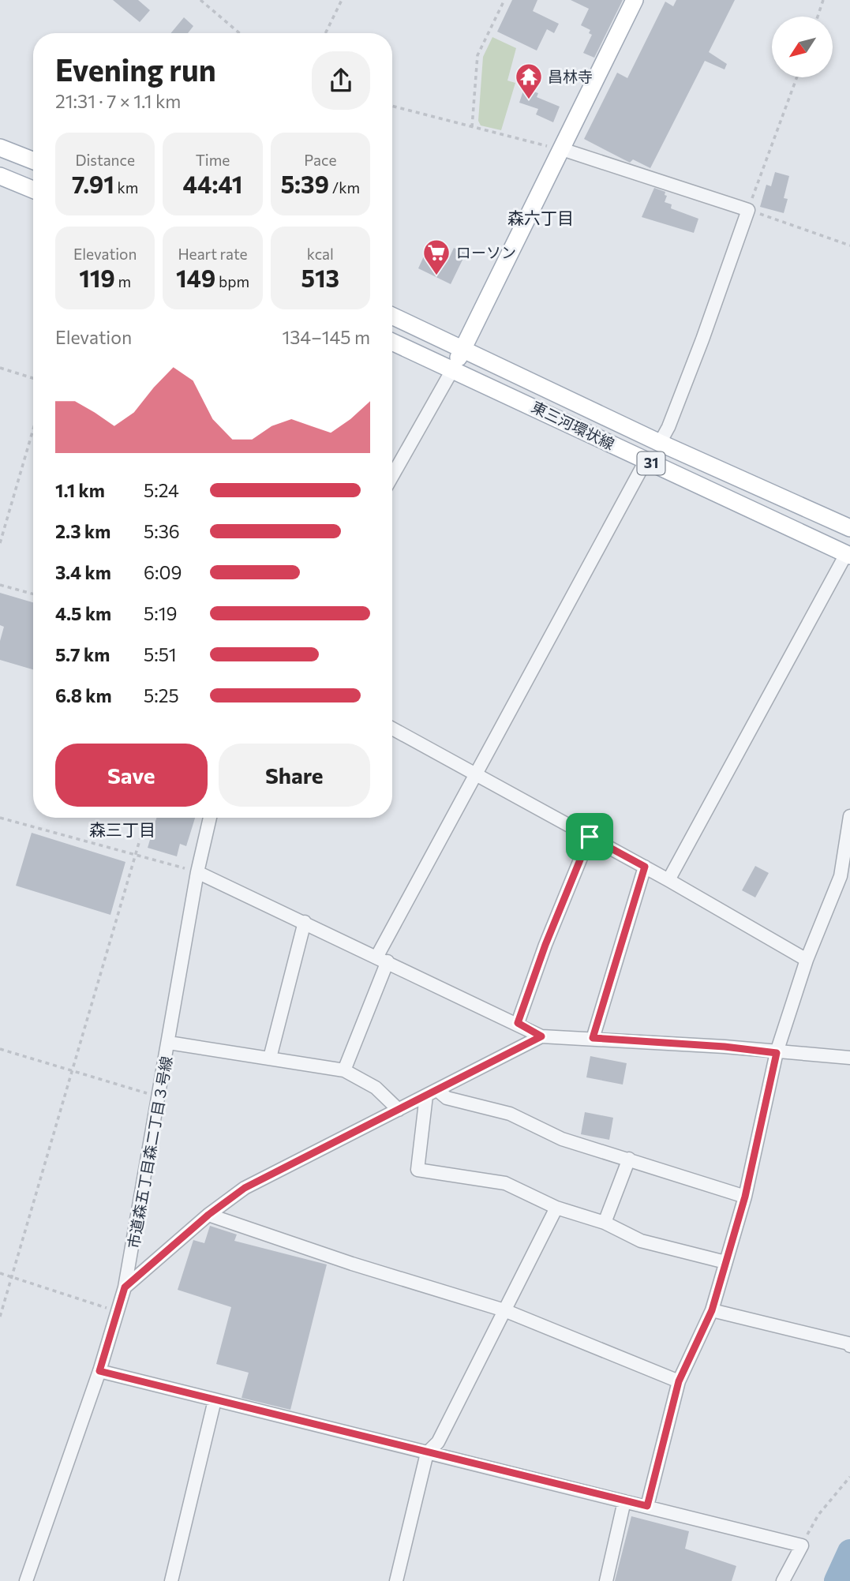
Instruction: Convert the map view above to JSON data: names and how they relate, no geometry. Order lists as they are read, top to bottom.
{
  "streets": {
    "main road": ["東三河環状線", "31"],
    "street": ["市道森五丁目森二丁目３号線"]
  },
  "districts": ["森六丁目", "森三丁目"],
  "places": {
    "temple": ["昌林寺"],
    "supermarket": ["ローソン"]
  },
  "north": "bottom left",
  "page": {
    "heading": ["Evening run", "21:31 · 7 × 1.1 km"],
    "stats": [
      ["Distance", "7.91 km"],
      ["Time", "44:41"],
      ["Pace", "5:39 /km"],
      ["Elevation", "119 m"],
      ["Heart rate", "149 bpm"],
      ["kcal", "513"]
    ],
    "chart": ["Elevation", "134–145 m"],
    "list": [
      {
        "name": "1.1 km",
        "note": "5:24"
      },
      {
        "name": "2.3 km",
        "note": "5:36"
      },
      {
        "name": "3.4 km",
        "note": "6:09"
      },
      {
        "name": "4.5 km",
        "note": "5:19"
      },
      {
        "name": "5.7 km",
        "note": "5:51"
      },
      {
        "name": "6.8 km",
        "note": "5:25"
      }
    ],
    "buttons": ["Save", "Share"]
  }
}
